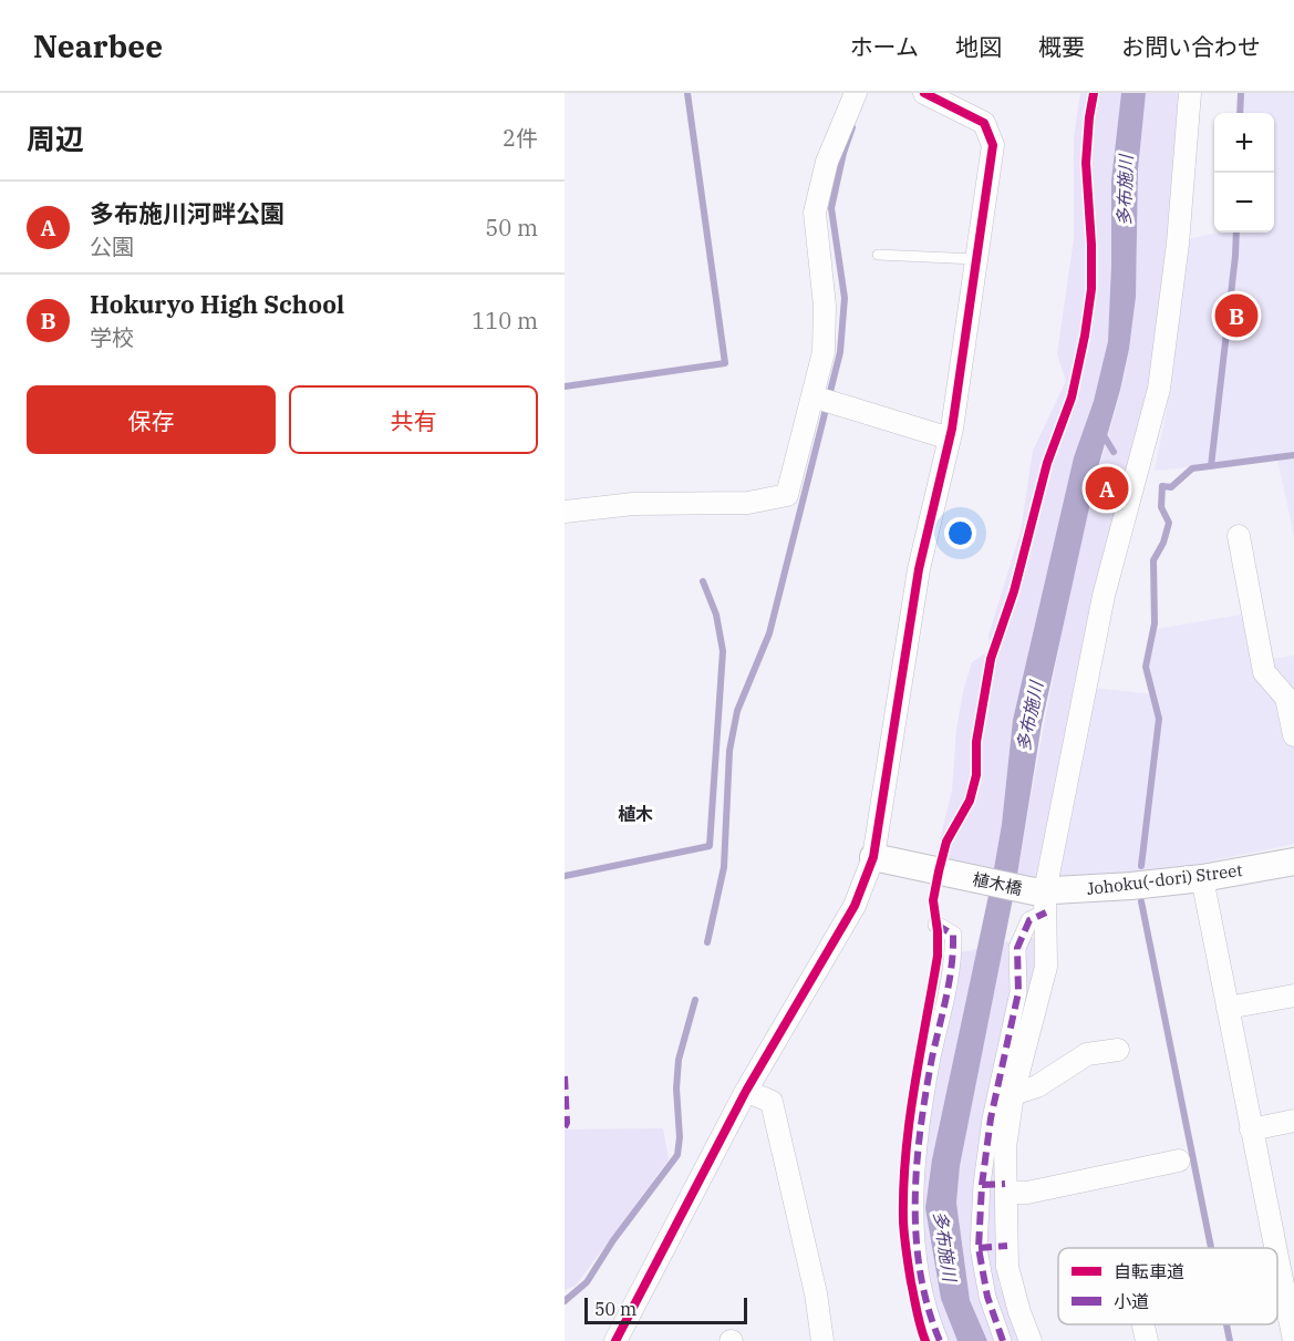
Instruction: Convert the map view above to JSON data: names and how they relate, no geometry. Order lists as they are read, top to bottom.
{
  "streets": {
    "street": ["Johoku(-dori) Street", "植木橋"]
  },
  "crossings": [
    ["Johoku(-dori) Street", "植木橋"]
  ],
  "districts": ["植木"],
  "water": ["多布施川"],
  "legend": ["自転車道", "小道"],
  "scale_bar": "50 m",
  "page": {
    "header": "Nearbee",
    "nav": [
      "ホーム",
      "地図",
      "概要",
      "お問い合わせ"
    ],
    "heading": ["周辺", "2件"],
    "map_buttons": ["+", "−"],
    "list": [
      {
        "mark": "A",
        "name": "多布施川河畔公園",
        "note": "公園",
        "value": "50 m"
      },
      {
        "mark": "B",
        "name": "Hokuryo High School",
        "note": "学校",
        "value": "110 m"
      }
    ],
    "pins": ["B", "A"],
    "buttons": ["保存", "共有"],
    "scale": "50 m"
  }
}
